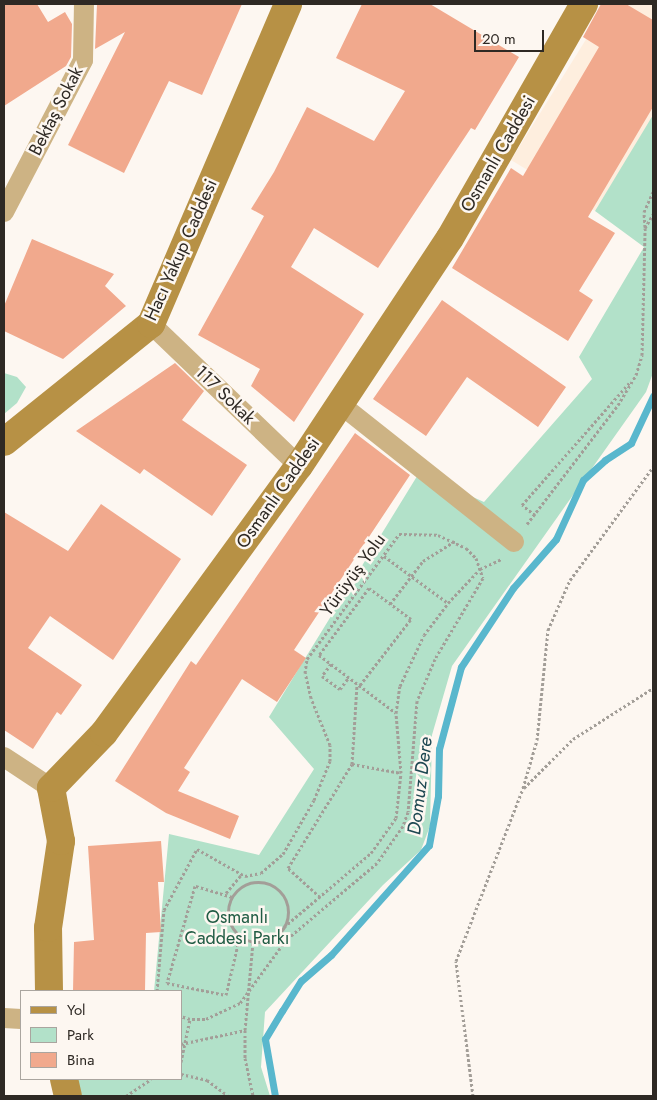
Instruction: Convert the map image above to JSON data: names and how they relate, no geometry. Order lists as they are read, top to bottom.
{
  "streets": {
    "street": [
      "Bektaş Sokak",
      "Osmanlı Caddesi",
      "Hacı Yakup Caddesi",
      "117 Sokak"
    ],
    "path": ["Yürüyüş Yolu"]
  },
  "crossings": [
    ["Osmanlı Caddesi", "117 Sokak"],
    ["Hacı Yakup Caddesi", "117 Sokak"]
  ],
  "water": ["Domuz Dere"],
  "parks": ["Osmanlı Caddesi Parkı"],
  "legend": ["Yol", "Park", "Bina"],
  "scale_bar": "20 m"
}
